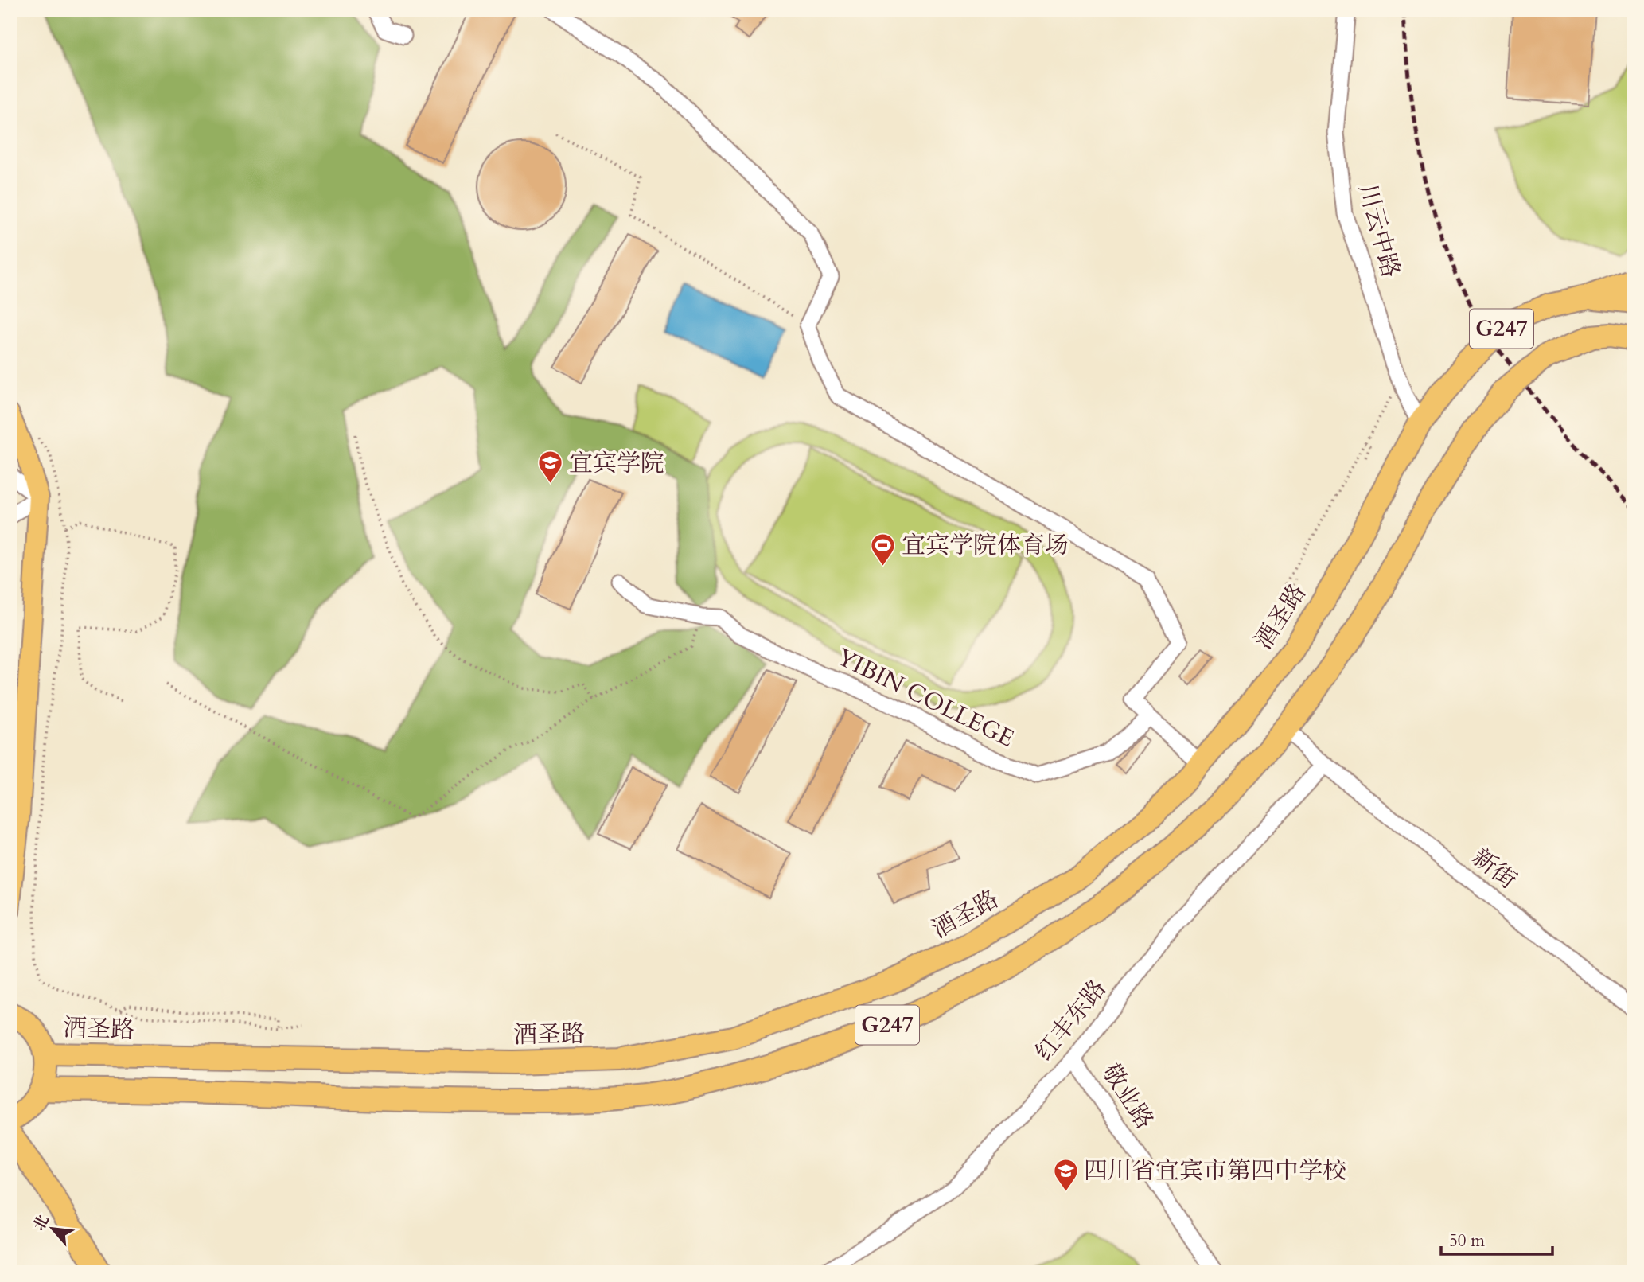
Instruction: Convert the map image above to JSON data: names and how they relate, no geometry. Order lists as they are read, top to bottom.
{
  "streets": {
    "highway": ["G247", "酒圣路"],
    "street": [
      "川云中路",
      "YIBIN COLLEGE",
      "新街",
      "红丰东路",
      "敬业路"
    ]
  },
  "crossings": [
    ["川云中路", "酒圣路"],
    ["G247", "新街"],
    ["新街", "红丰东路"],
    ["红丰东路", "敬业路"]
  ],
  "places": {
    "school or university": ["宜宾学院", "四川省宜宾市第四中学校"],
    "sports": ["宜宾学院体育场"]
  },
  "scale_bar": "50 m",
  "north": "top left"
}
